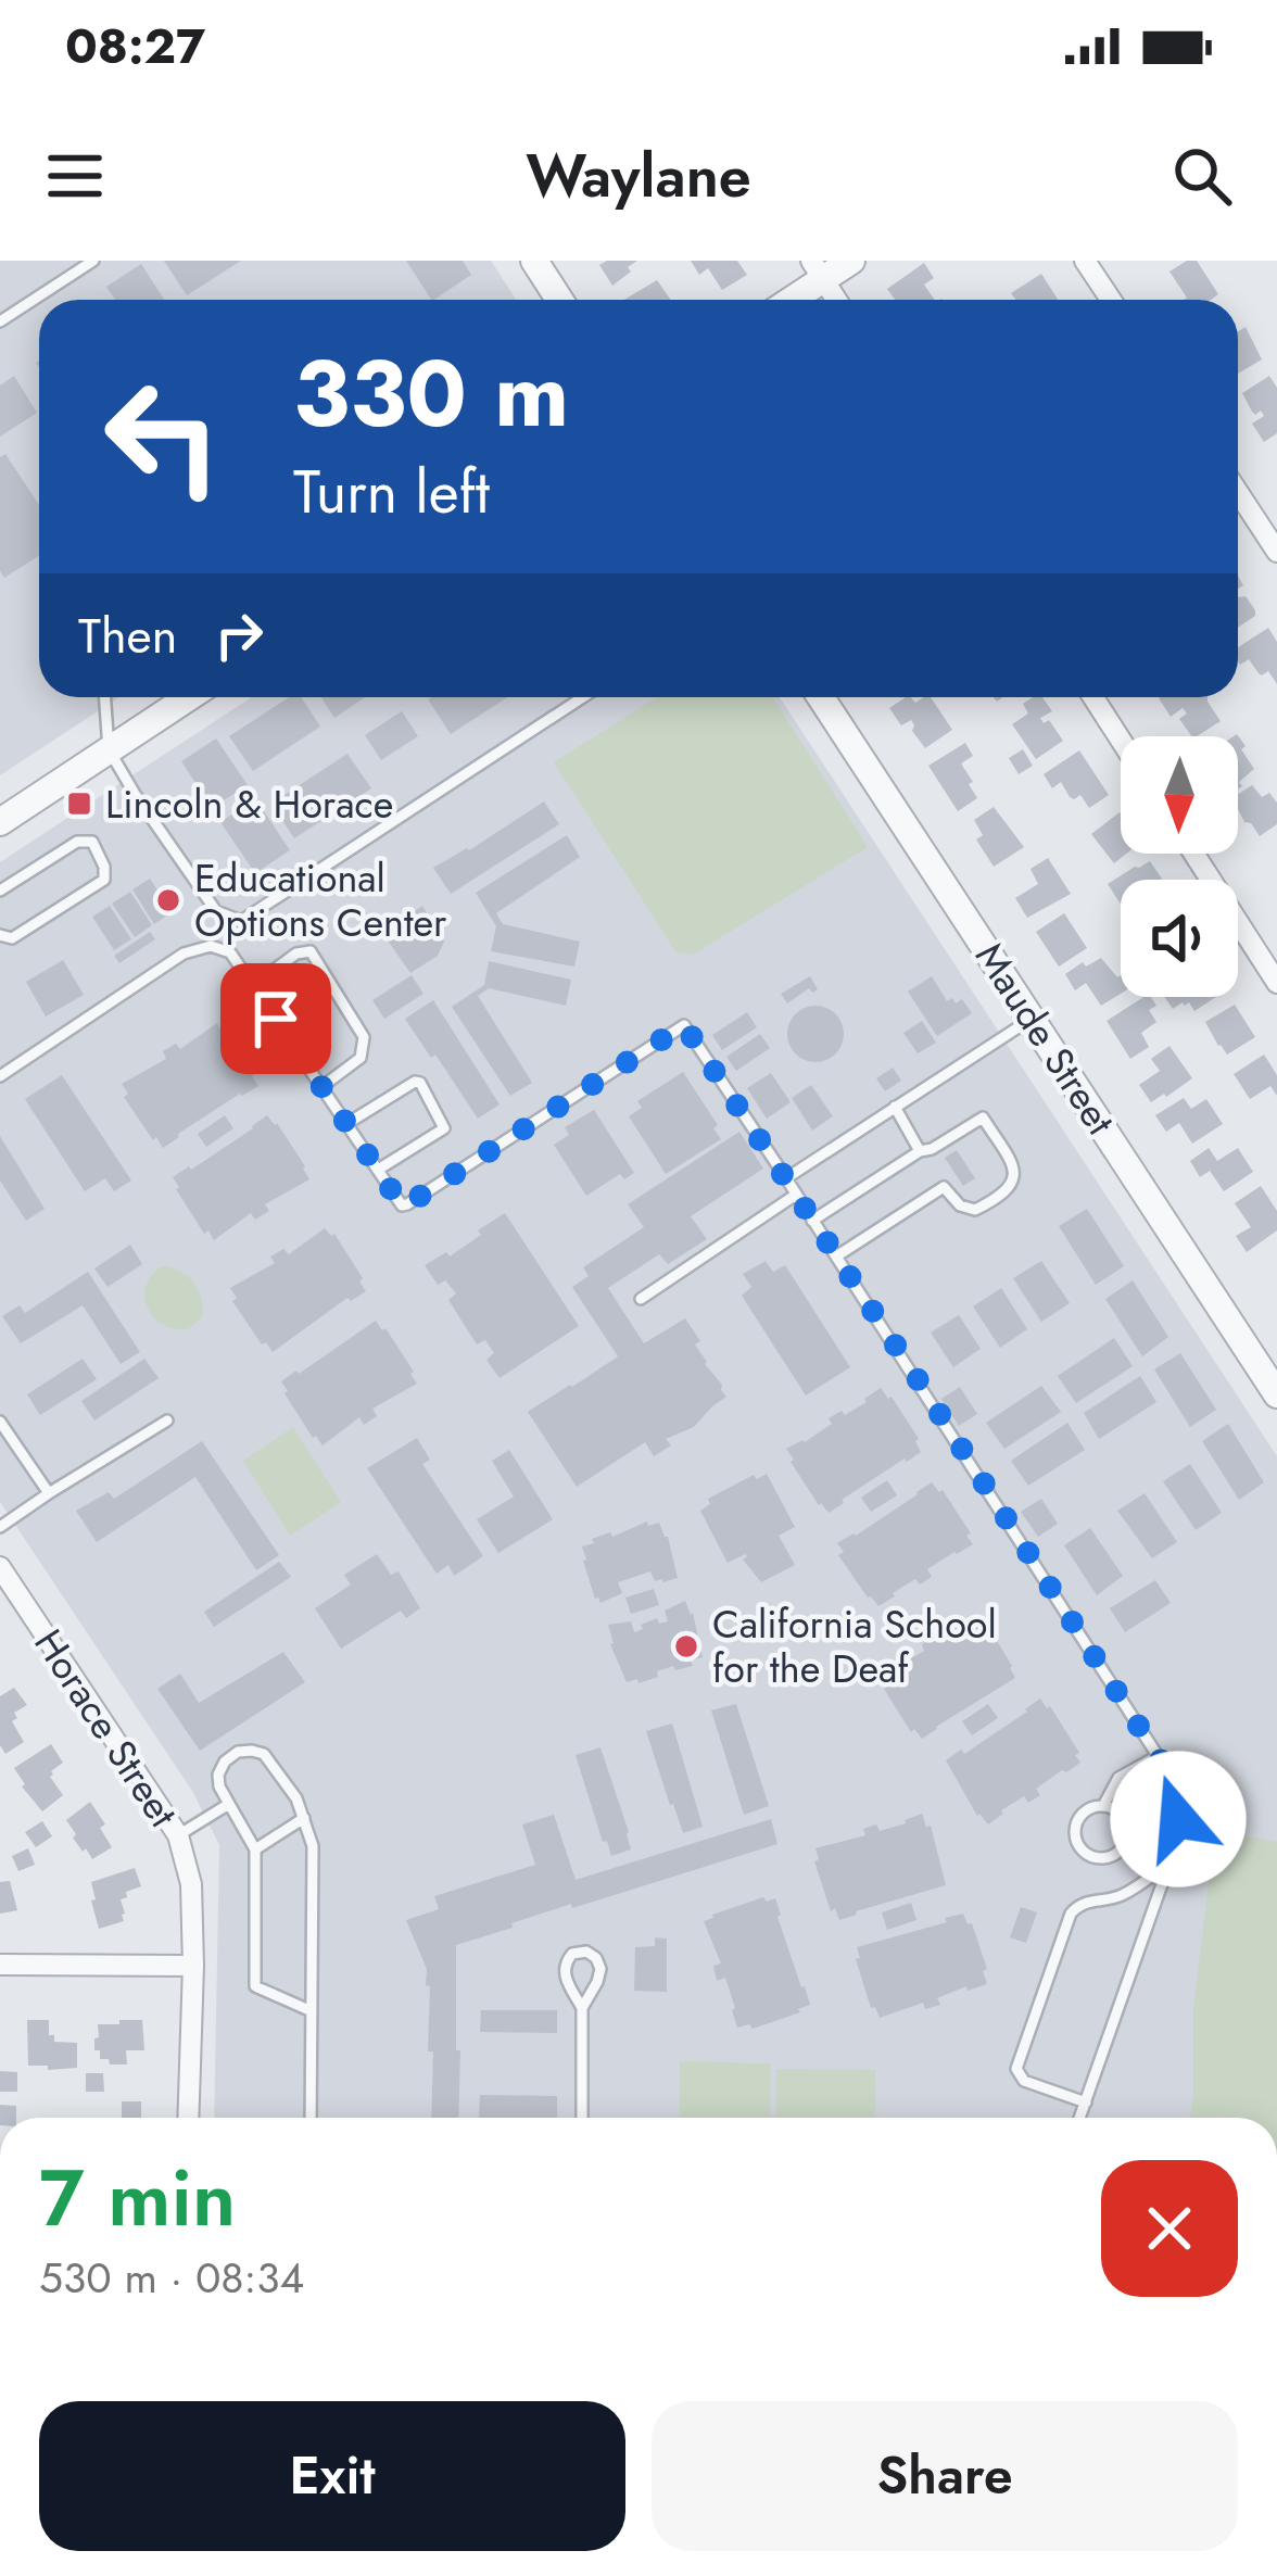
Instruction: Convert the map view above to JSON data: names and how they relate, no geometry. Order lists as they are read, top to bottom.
{
  "streets": {
    "street": ["Maude Street", "Horace Street"]
  },
  "places": {
    "transit": ["Lincoln & Horace"],
    "other": ["Educational Options Center", "California School for the Deaf"]
  },
  "north": "bottom",
  "page": {
    "status": "08:27",
    "header": "Waylane",
    "turn": ["330 m", "Turn left"],
    "then": "Then",
    "heading": ["7 min", "530 m · 08:34"],
    "buttons": ["Exit", "Share"]
  }
}
